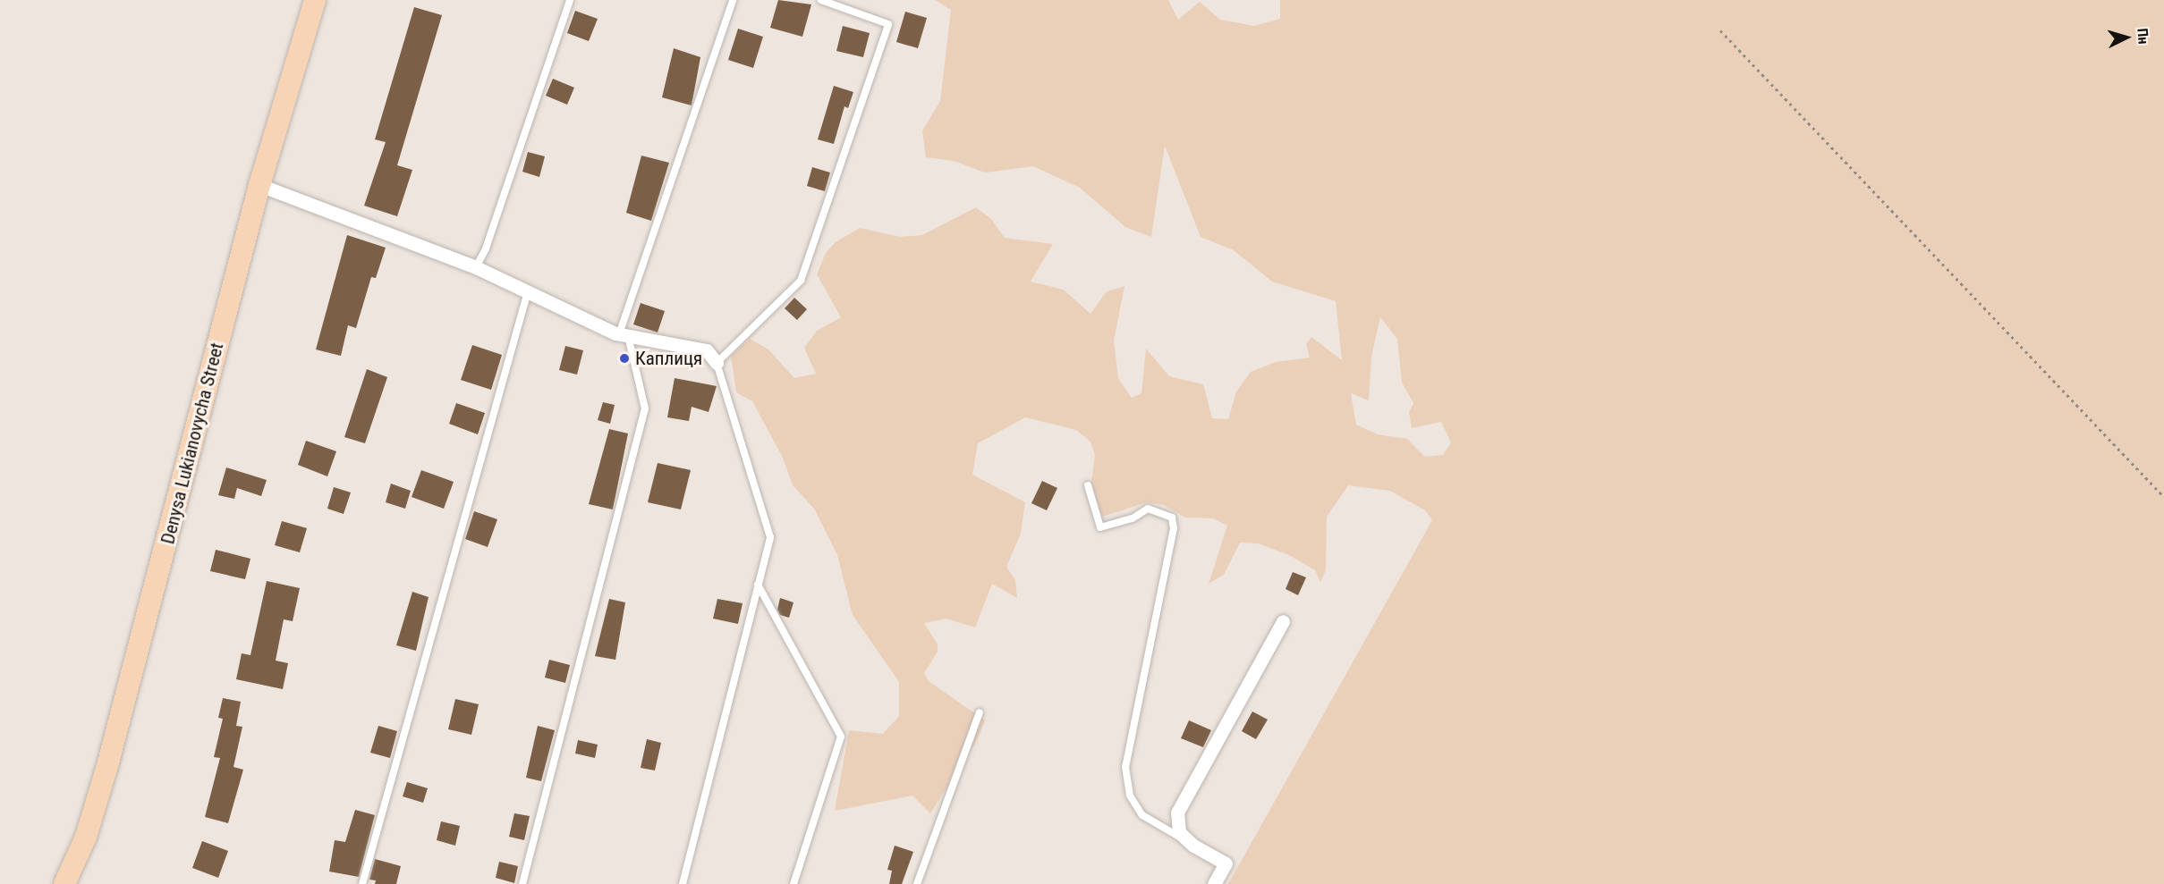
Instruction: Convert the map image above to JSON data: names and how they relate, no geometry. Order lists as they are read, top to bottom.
{
  "streets": {
    "highway": ["Denysa Lukianovycha Street"]
  },
  "places": ["Каплиця"],
  "north": "right"
}
